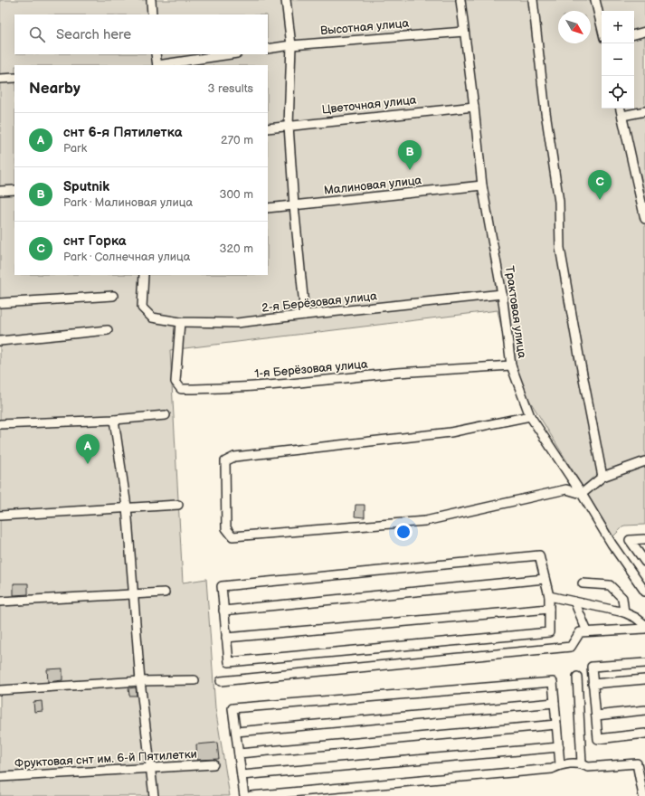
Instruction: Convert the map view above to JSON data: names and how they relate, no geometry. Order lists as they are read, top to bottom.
{
  "streets": {
    "street": [
      "Высотная улица",
      "Цветочная улица",
      "Малиновая улица",
      "2-я Берёзовая улица",
      "Трактовая улица",
      "1-я Берёзовая улица",
      "Фруктовая снт им. 6-й Пятилетки"
    ]
  },
  "crossings": [
    ["Высотная улица", "Трактовая улица"],
    ["Цветочная улица", "Трактовая улица"],
    ["Малиновая улица", "Трактовая улица"],
    ["2-я Берёзовая улица", "Трактовая улица"],
    ["2-я Берёзовая улица", "1-я Берёзовая улица"],
    ["Трактовая улица", "1-я Берёзовая улица"]
  ],
  "north": "bottom right",
  "page": {
    "map_buttons": ["+", "−"],
    "search": "Search here",
    "heading": ["Nearby", "3 results"],
    "list": [
      {
        "mark": "A",
        "name": "снт 6-я Пятилетка",
        "note": "Park",
        "value": "270 m"
      },
      {
        "mark": "B",
        "name": "Sputnik",
        "note": "Park · Малиновая улица",
        "value": "300 m"
      },
      {
        "mark": "C",
        "name": "снт Горка",
        "note": "Park · Солнечная улица",
        "value": "320 m"
      }
    ],
    "pins": ["B", "C", "A"]
  }
}
